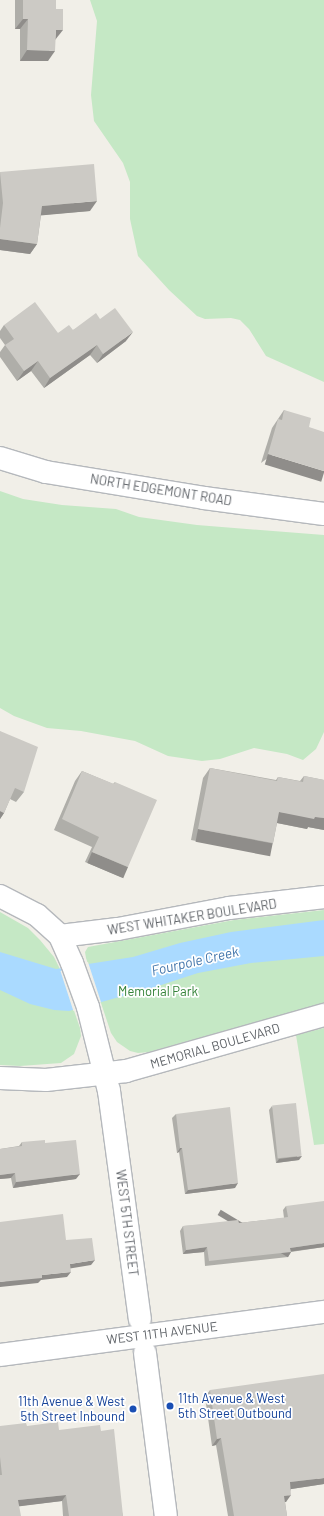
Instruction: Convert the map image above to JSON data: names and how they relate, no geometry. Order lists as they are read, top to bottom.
{
  "streets": {
    "street": [
      "NORTH EDGEMONT ROAD",
      "WEST WHITAKER BOULEVARD",
      "MEMORIAL BOULEVARD",
      "WEST 5TH STREET",
      "WEST 11TH AVENUE"
    ]
  },
  "crossings": [
    ["WEST WHITAKER BOULEVARD", "WEST 5TH STREET"],
    ["MEMORIAL BOULEVARD", "WEST 5TH STREET"],
    ["WEST 5TH STREET", "WEST 11TH AVENUE"]
  ],
  "water": ["Fourpole Creek"],
  "parks": ["Memorial Park"],
  "places": ["11th Avenue & West 5th Street Outbound", "11th Avenue & West 5th Street Inbound"]
}
